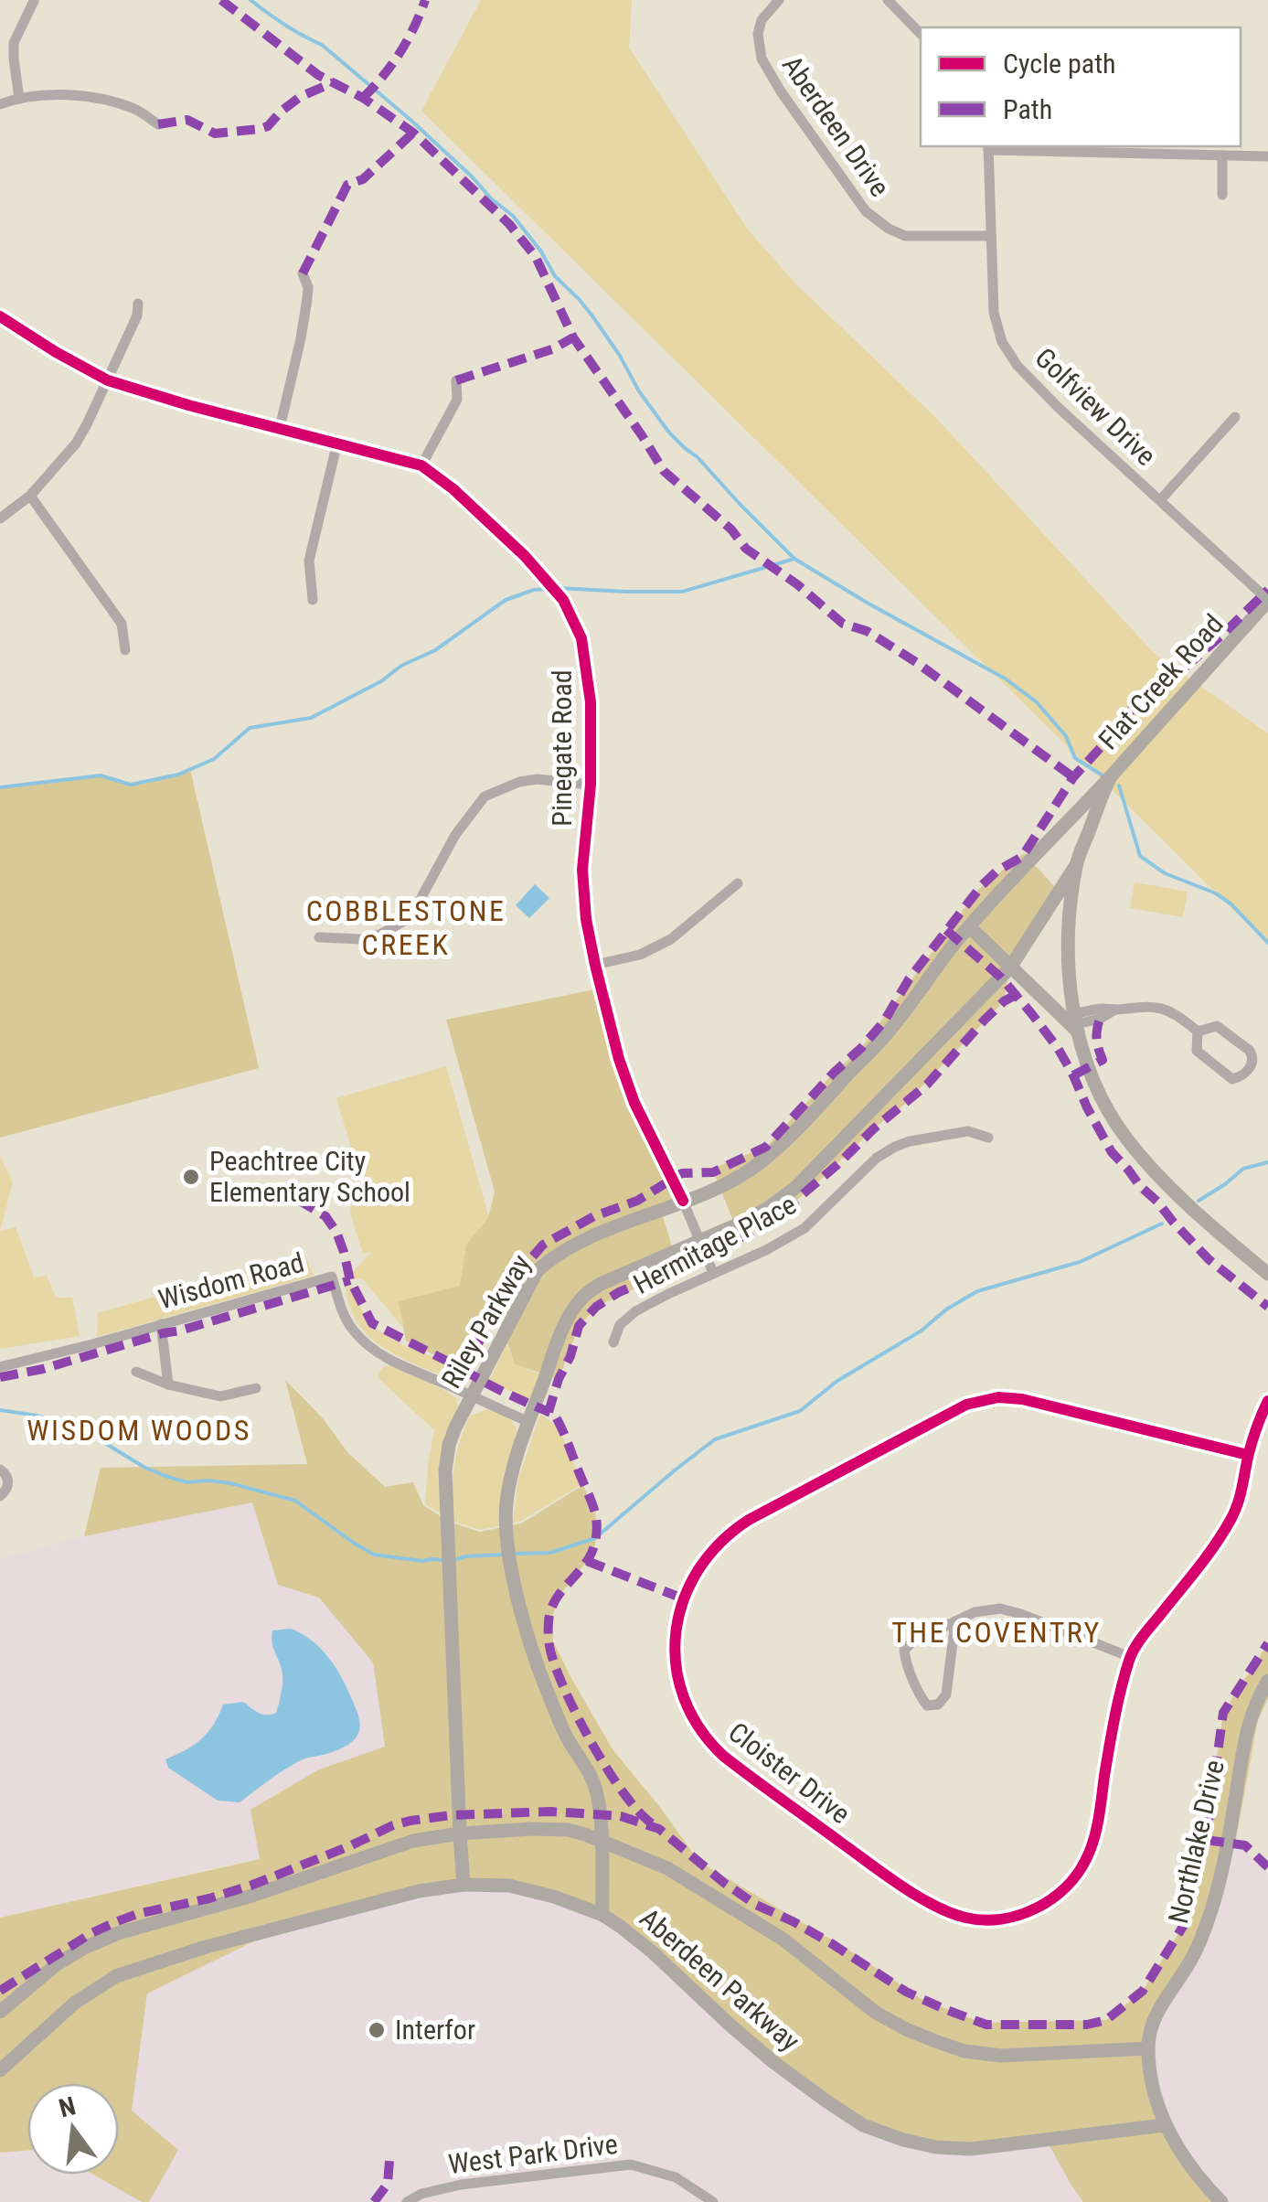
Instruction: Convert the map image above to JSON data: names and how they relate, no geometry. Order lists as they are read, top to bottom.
{
  "streets": {
    "street": [
      "Aberdeen Drive",
      "Golfview Drive",
      "Flat Creek Road",
      "Pinegate Road",
      "Hermitage Place",
      "Wisdom Road",
      "Riley Parkway",
      "Cloister Drive",
      "Northlake Drive",
      "Aberdeen Parkway",
      "West Park Drive"
    ]
  },
  "crossings": [
    ["Aberdeen Drive", "Golfview Drive"],
    ["Golfview Drive", "Flat Creek Road"],
    ["Flat Creek Road", "Riley Parkway"],
    ["Pinegate Road", "Hermitage Place"],
    ["Pinegate Road", "Riley Parkway"],
    ["Wisdom Road", "Riley Parkway"],
    ["Riley Parkway", "Aberdeen Parkway"],
    ["Northlake Drive", "Aberdeen Parkway"]
  ],
  "districts": ["COBBLESTONE CREEK", "WISDOM WOODS", "THE COVENTRY"],
  "places": ["Peachtree City Elementary School", "Interfor"],
  "legend": ["Cycle path", "Path"],
  "north": "top"
}
